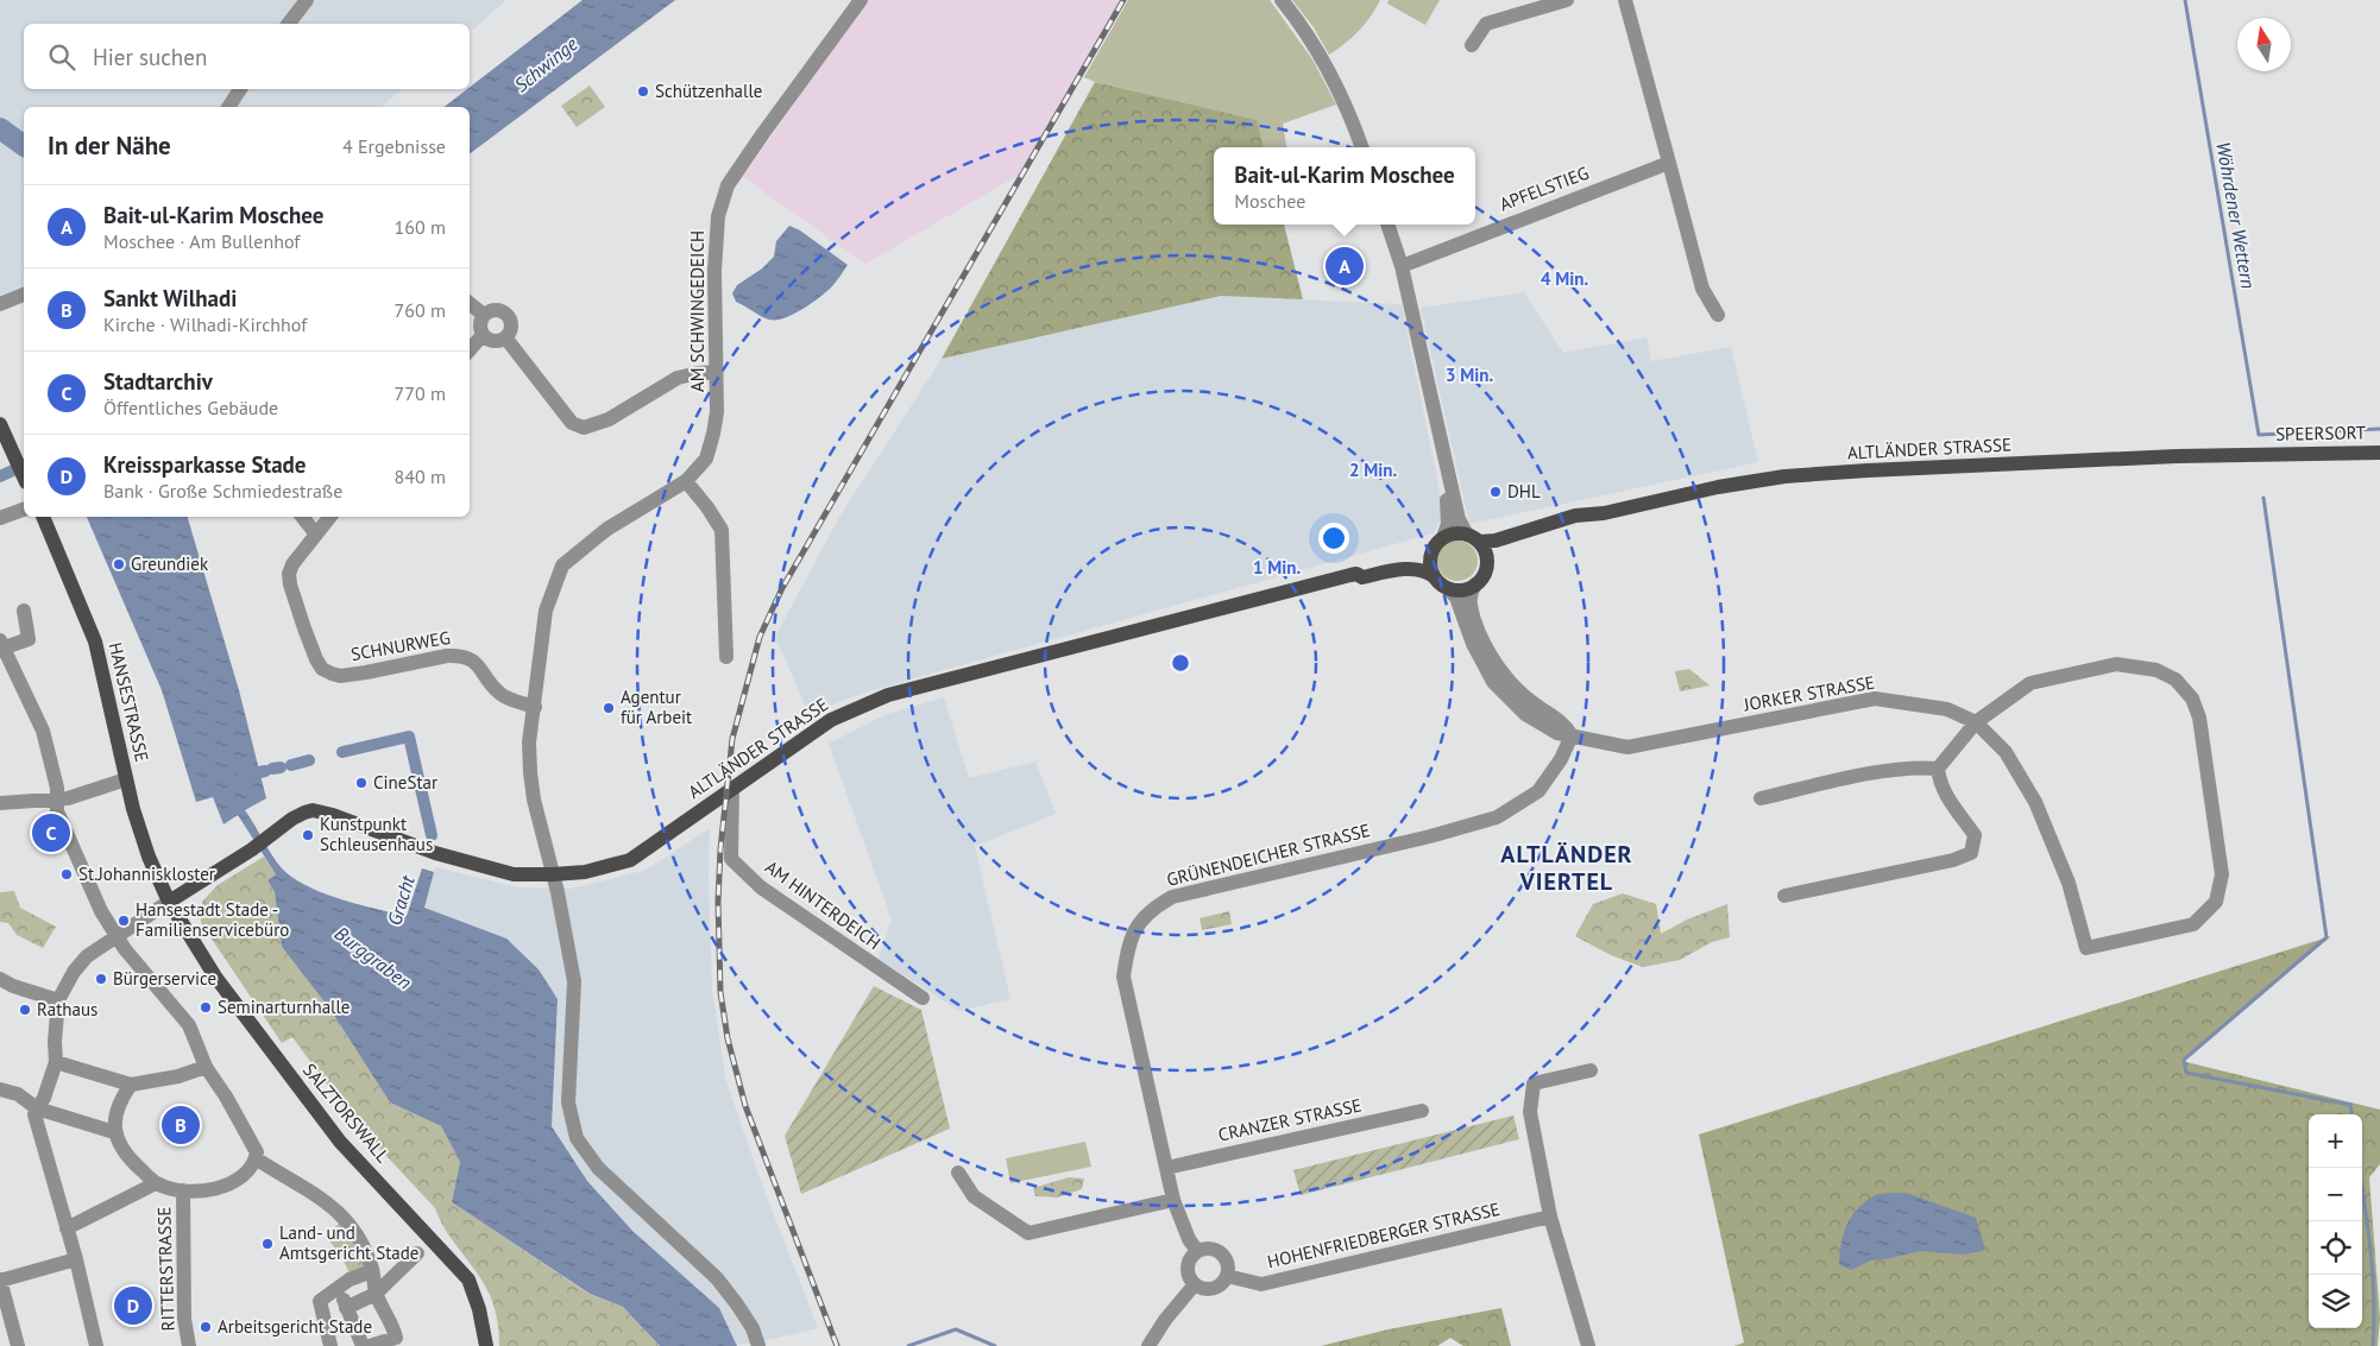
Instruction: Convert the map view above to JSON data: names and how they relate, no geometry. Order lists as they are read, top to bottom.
{
  "streets": {
    "main road": [
      "SPEERSORT",
      "ALTLÄNDER STRASSE",
      "HANSESTRASSE",
      "SALZTORSWALL"
    ],
    "street": [
      "APFELSTIEG",
      "AM SCHWINGEDEICH",
      "SCHNURWEG",
      "JORKER STRASSE",
      "GRÜNENDEICHER STRASSE",
      "AM HINTERDEICH",
      "CRANZER STRASSE",
      "HOHENFRIEDBERGER STRASSE",
      "RITTERSTRASSE"
    ]
  },
  "crossings": [
    ["AM SCHWINGEDEICH", "ALTLÄNDER STRASSE"],
    ["AM SCHWINGEDEICH", "SCHNURWEG"],
    ["SPEERSORT", "ALTLÄNDER STRASSE"],
    ["ALTLÄNDER STRASSE", "JORKER STRASSE"],
    ["ALTLÄNDER STRASSE", "HANSESTRASSE"],
    ["ALTLÄNDER STRASSE", "AM HINTERDEICH"],
    ["ALTLÄNDER STRASSE", "SALZTORSWALL"],
    ["JORKER STRASSE", "GRÜNENDEICHER STRASSE"],
    ["HANSESTRASSE", "SALZTORSWALL"],
    ["GRÜNENDEICHER STRASSE", "CRANZER STRASSE"],
    ["GRÜNENDEICHER STRASSE", "HOHENFRIEDBERGER STRASSE"]
  ],
  "districts": ["ALTLÄNDER VIERTEL"],
  "water": [
    "Schwinge",
    "Wöhrdener Wettern",
    "Gracht",
    "Burggraben"
  ],
  "places": [
    "Schützenhalle",
    "DHL",
    "Greundiek",
    "Agentur für Arbeit",
    "CineStar",
    "Kunstpunkt Schleusenhaus",
    "St.Johanniskloster",
    "Hansestadt Stade - Familienservicebüro",
    "Bürgerservice",
    "Seminarturnhalle",
    "Rathaus",
    "Land- und Amtsgericht Stade",
    "Arbeitsgericht Stade"
  ],
  "north": "top",
  "page": {
    "search": "Hier suchen",
    "heading": ["In der Nähe", "4 Ergebnisse"],
    "popup": ["Bait-ul-Karim Moschee", "Moschee"],
    "list": [
      {
        "mark": "A",
        "name": "Bait-ul-Karim Moschee",
        "note": "Moschee · Am Bullenhof",
        "value": "160 m"
      },
      {
        "mark": "B",
        "name": "Sankt Wilhadi",
        "note": "Kirche · Wilhadi-Kirchhof",
        "value": "760 m"
      },
      {
        "mark": "C",
        "name": "Stadtarchiv",
        "note": "Öffentliches Gebäude",
        "value": "770 m"
      },
      {
        "mark": "D",
        "name": "Kreissparkasse Stade",
        "note": "Bank · Große Schmiedestraße",
        "value": "840 m"
      }
    ],
    "pins": [
      "A",
      "C",
      "B",
      "D"
    ],
    "map_buttons": ["+", "−"]
  },
  "rings": [
    "4 Min.",
    "3 Min.",
    "2 Min.",
    "1 Min."
  ]
}
